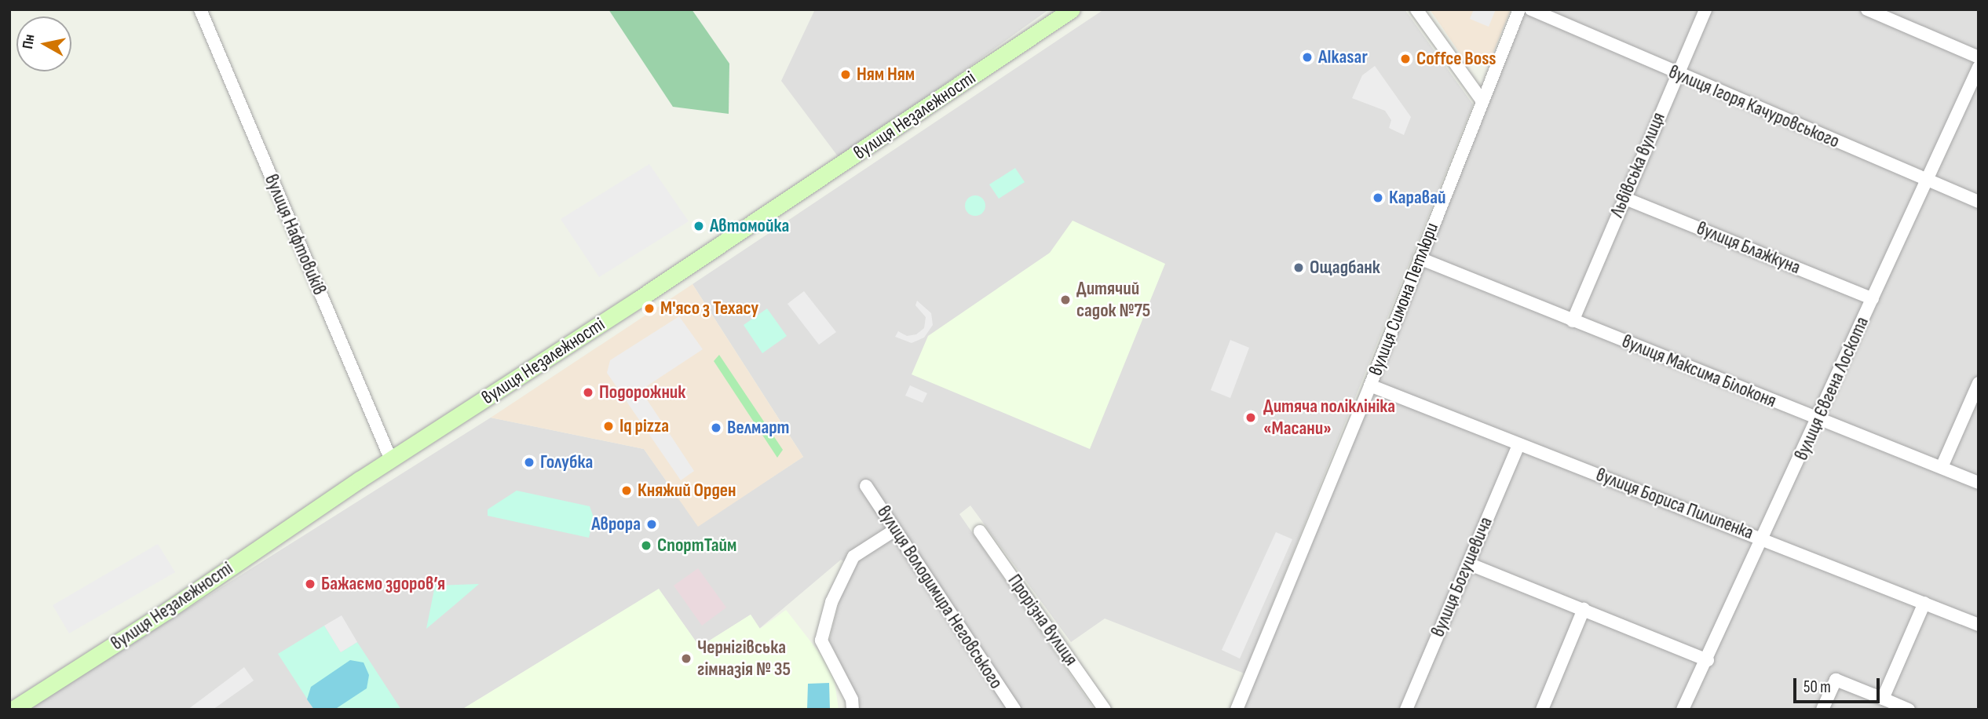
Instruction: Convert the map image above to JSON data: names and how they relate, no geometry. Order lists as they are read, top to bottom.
{
  "streets": {
    "street": [
      "вулиця Ігоря Качуровського",
      "вулиця Незалежності",
      "Львівська вулиця",
      "вулиця Нафтовиків",
      "вулиця Блажкуна",
      "вулиця Симона Петлюри",
      "вулиця Максима Білоконя",
      "вулиця Євгена Лоскота",
      "вулиця Бориса Пилипенка",
      "вулиця Богушевича",
      "вулиця Володимира Неговського",
      "Прорізна вулиця"
    ]
  },
  "crossings": [
    ["вулиця Ігоря Качуровського", "Львівська вулиця"],
    ["вулиця Ігоря Качуровського", "вулиця Євгена Лоскота"],
    ["вулиця Незалежності", "вулиця Нафтовиків"],
    ["Львівська вулиця", "вулиця Блажкуна"],
    ["Львівська вулиця", "вулиця Максима Білоконя"],
    ["вулиця Блажкуна", "вулиця Євгена Лоскота"],
    ["вулиця Симона Петлюри", "вулиця Максима Білоконя"],
    ["вулиця Симона Петлюри", "вулиця Бориса Пилипенка"],
    ["вулиця Максима Білоконя", "вулиця Євгена Лоскота"],
    ["вулиця Євгена Лоскота", "вулиця Бориса Пилипенка"],
    ["вулиця Бориса Пилипенка", "вулиця Богушевича"]
  ],
  "places": [
    "Alkasar",
    "Coffce Boss",
    "Ням Ням",
    "Каравай",
    "Автомойка",
    "Ощадбанк",
    "Дитячий садок №75",
    "М'ясо з Техасу",
    "Подорожник",
    "Дитяча поліклініка «Масани»",
    "Iq pizza",
    "Велмарт",
    "Голубка",
    "Княжий Орден",
    "Аврора",
    "СпортТайм",
    "Бажаємо здоров’я",
    "Чернігівська гімназія № 35"
  ],
  "scale_bar": "50 m",
  "north": "left"
}
